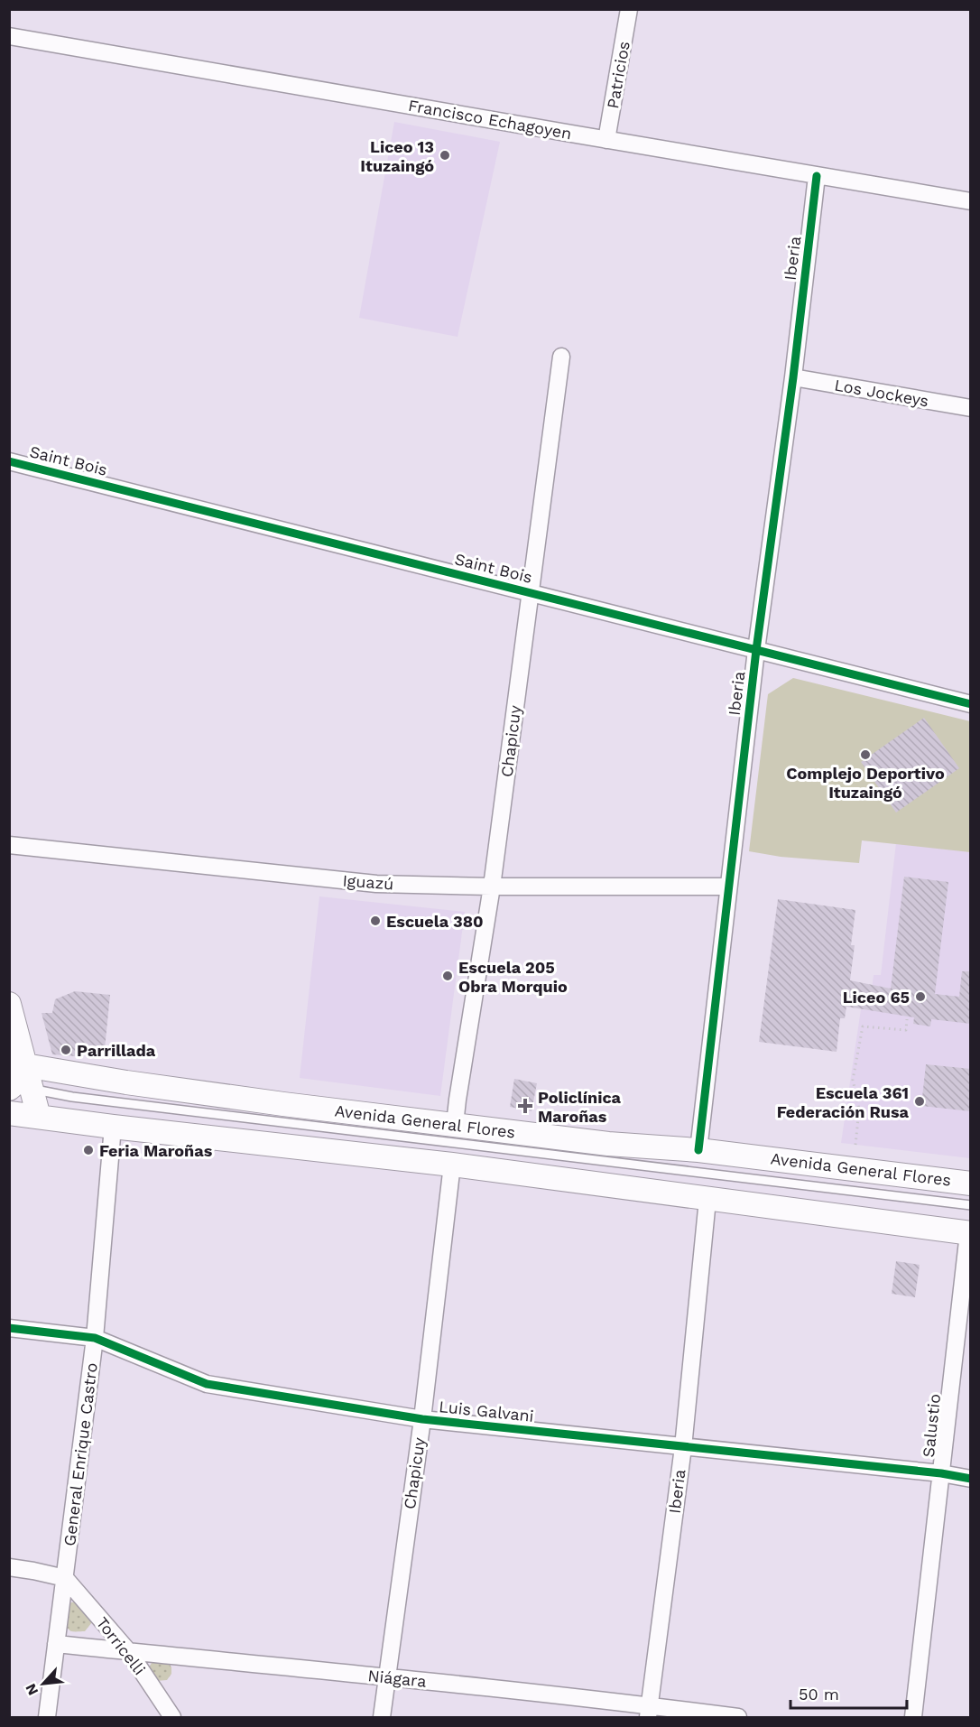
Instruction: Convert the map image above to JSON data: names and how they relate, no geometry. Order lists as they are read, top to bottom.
{
  "streets": {
    "main road": ["Avenida General Flores"],
    "street": [
      "Patricios",
      "Francisco Echagoyen",
      "Iberia",
      "Los Jockeys",
      "Saint Bois",
      "Chapicuy",
      "Iguazú",
      "Luis Galvani",
      "Salustio",
      "General Enrique Castro",
      "Torricelli",
      "Niágara"
    ]
  },
  "crossings": [
    ["Patricios", "Francisco Echagoyen"],
    ["Francisco Echagoyen", "Iberia"],
    ["Iberia", "Los Jockeys"],
    ["Iberia", "Saint Bois"],
    ["Iberia", "Iguazú"],
    ["Iberia", "Avenida General Flores"],
    ["Iberia", "Luis Galvani"],
    ["Iberia", "Niágara"],
    ["Saint Bois", "Chapicuy"],
    ["Chapicuy", "Iguazú"],
    ["Chapicuy", "Avenida General Flores"],
    ["Chapicuy", "Luis Galvani"],
    ["Chapicuy", "Niágara"],
    ["Luis Galvani", "Salustio"],
    ["Luis Galvani", "General Enrique Castro"],
    ["General Enrique Castro", "Torricelli"],
    ["General Enrique Castro", "Niágara"],
    ["Torricelli", "Niágara"]
  ],
  "places": {
    "other": [
      "Liceo 13 Ituzaingó",
      "Complejo Deportivo Ituzaingó",
      "Escuela 380",
      "Escuela 205 Obra Morquio",
      "Liceo 65",
      "Parrillada",
      "Escuela 361 Federación Rusa",
      "Feria Maroñas"
    ],
    "health": ["Policlínica Maroñas"]
  },
  "scale_bar": "50 m",
  "north": "bottom left"
}
